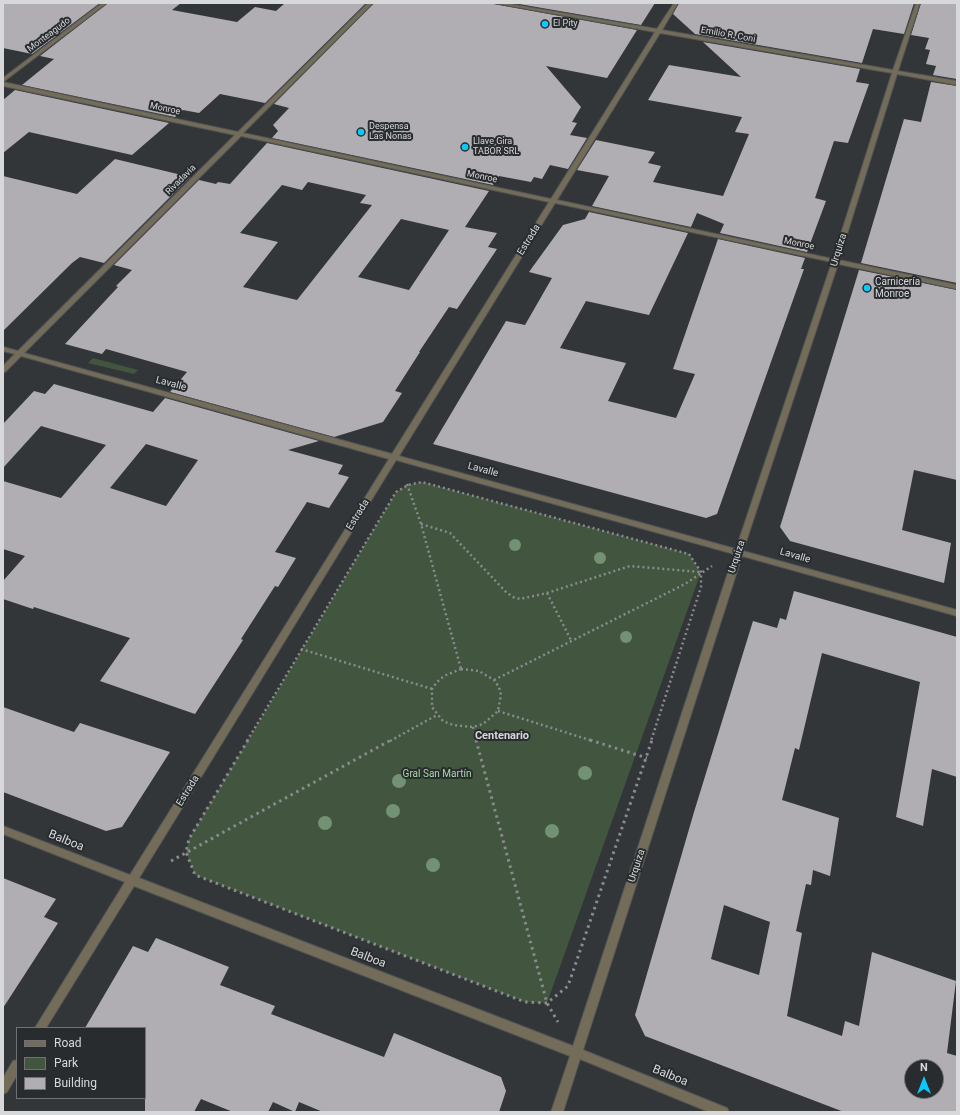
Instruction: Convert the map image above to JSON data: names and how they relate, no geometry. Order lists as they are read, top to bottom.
{
  "streets": {
    "street": [
      "Monteagudo",
      "Emilio R. Coni",
      "Monroe",
      "Rivadavia",
      "Estrada",
      "Urquiza",
      "Lavalle",
      "Balboa"
    ]
  },
  "crossings": [
    ["Emilio R. Coni", "Estrada"],
    ["Emilio R. Coni", "Urquiza"],
    ["Monroe", "Rivadavia"],
    ["Monroe", "Estrada"],
    ["Monroe", "Urquiza"],
    ["Rivadavia", "Lavalle"],
    ["Estrada", "Lavalle"],
    ["Estrada", "Balboa"],
    ["Urquiza", "Lavalle"],
    ["Urquiza", "Balboa"]
  ],
  "districts": ["Centenario"],
  "parks": ["Gral San Martín"],
  "places": [
    "El Pity",
    "Despensa Las Nonas",
    "Llave Gira TABOR SRL",
    "Carnicería Monroe"
  ],
  "legend": ["Road", "Park", "Building"],
  "north": "top"
}
